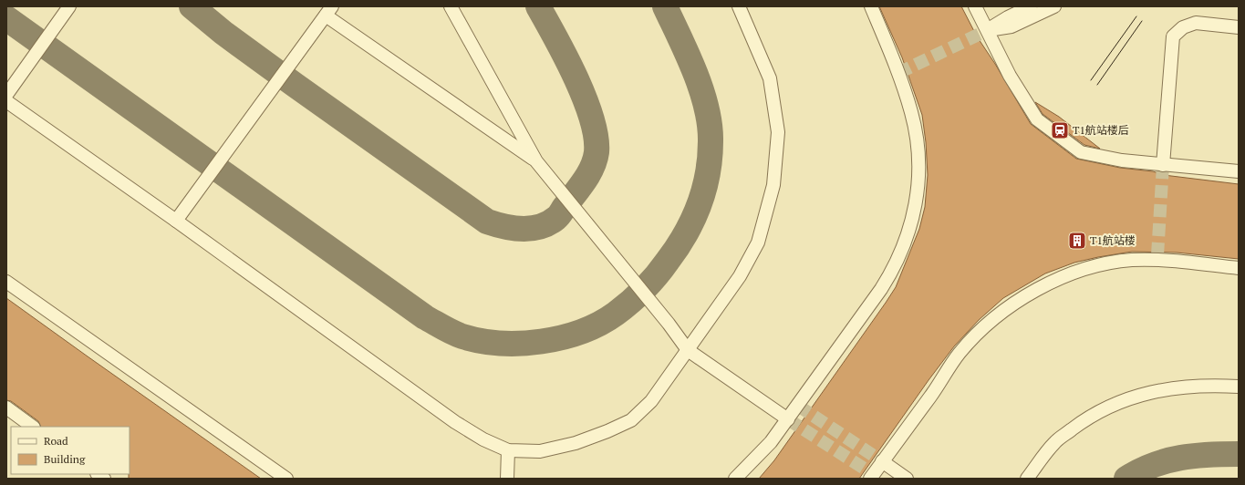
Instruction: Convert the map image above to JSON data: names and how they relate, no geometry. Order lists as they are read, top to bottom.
{
  "places": {
    "station": ["T1航站楼后"],
    "building": ["T1航站楼"]
  },
  "legend": ["Road", "Building"]
}
